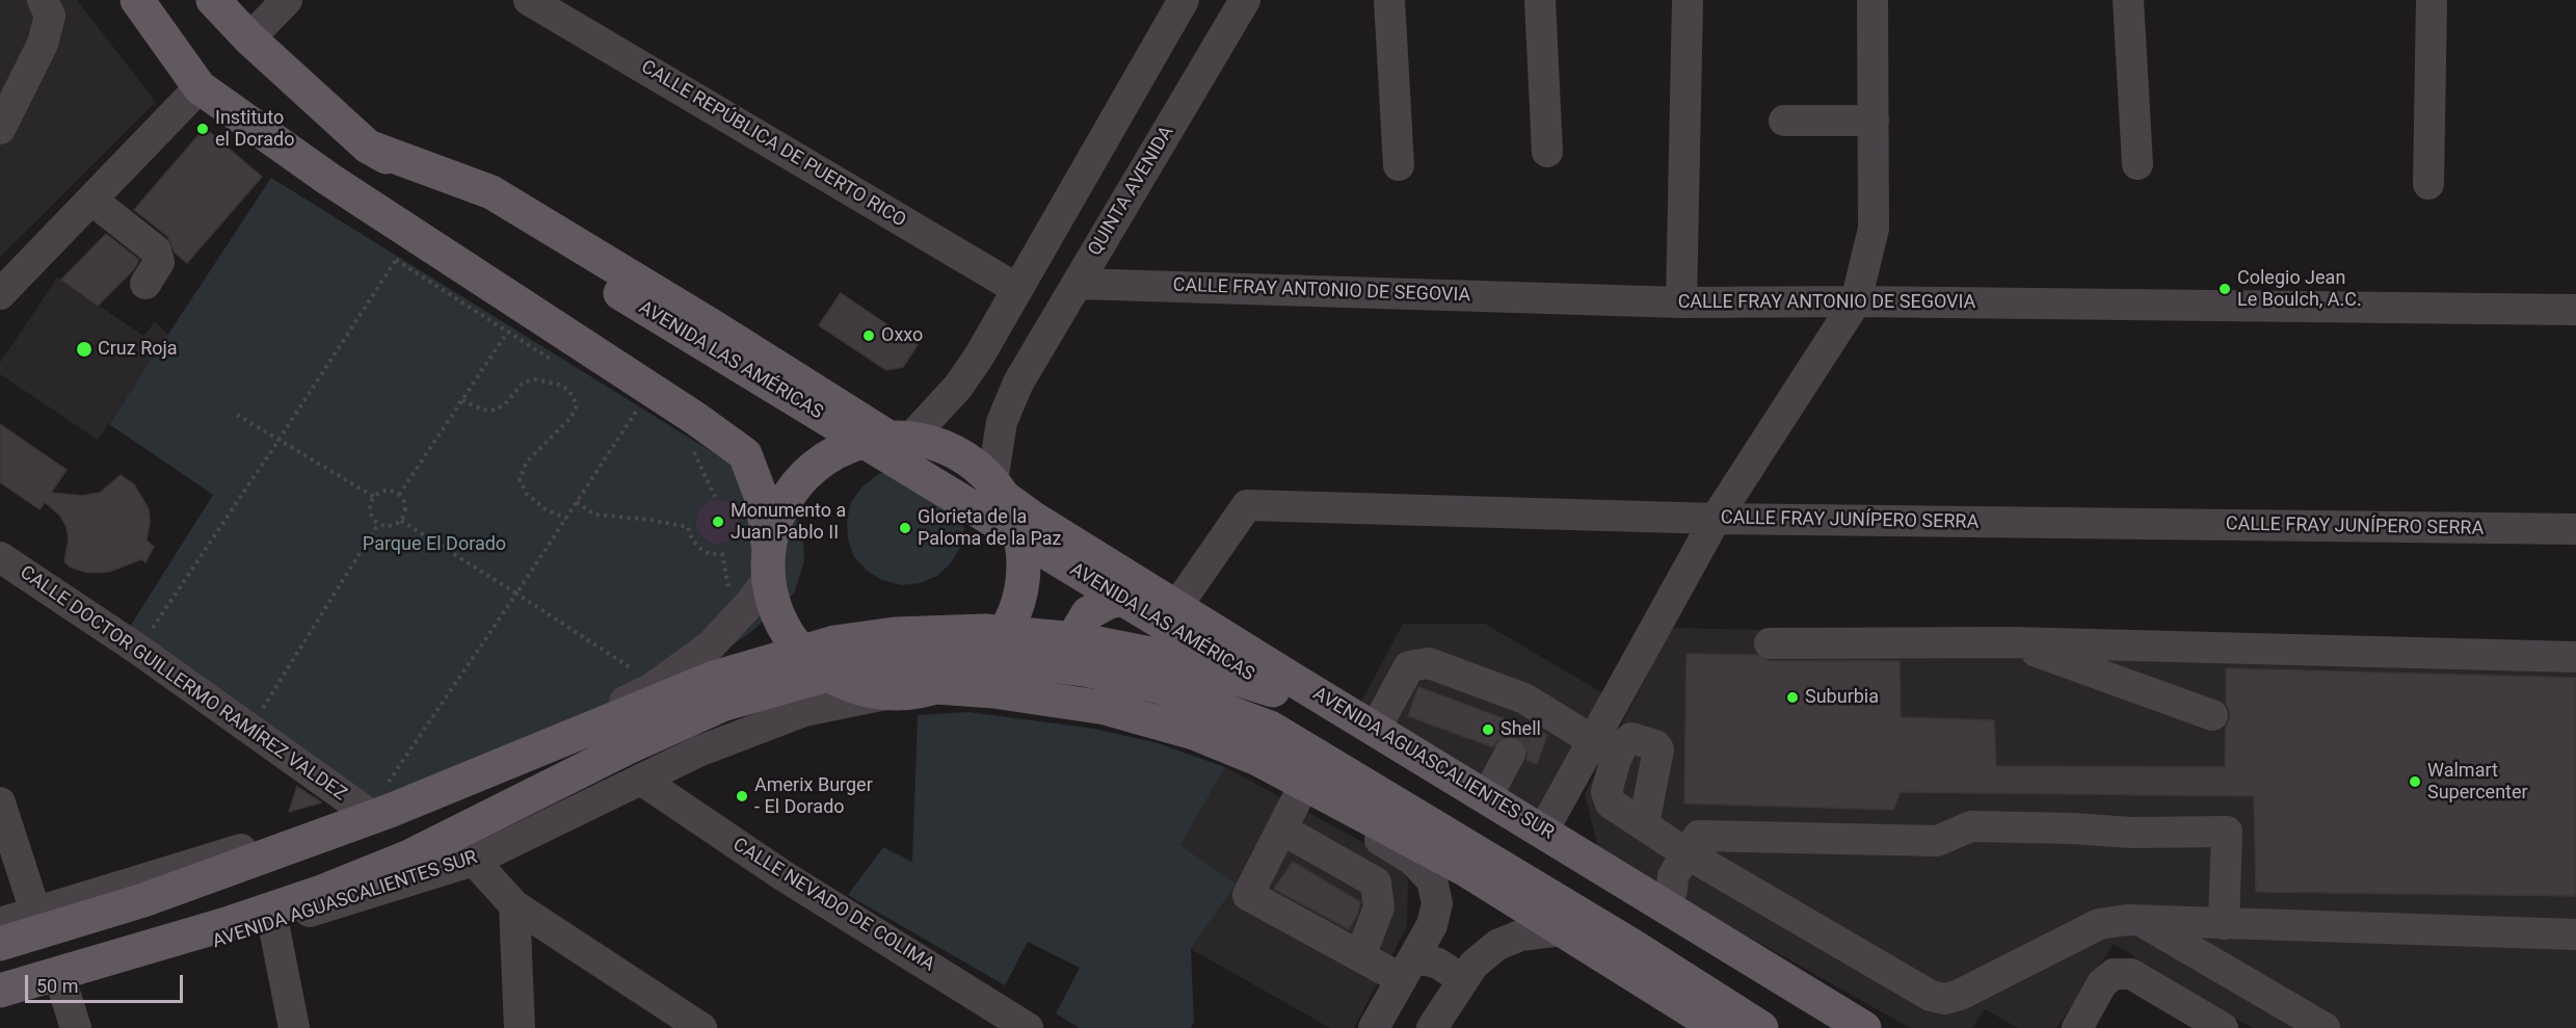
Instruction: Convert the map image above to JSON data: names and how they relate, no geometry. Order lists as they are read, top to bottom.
{
  "streets": {
    "main road": ["AVENIDA LAS AMÉRICAS", "AVENIDA AGUASCALIENTES SUR"],
    "street": [
      "CALLE REPÚBLICA DE PUERTO RICO",
      "QUINTA AVENIDA",
      "CALLE FRAY ANTONIO DE SEGOVIA",
      "CALLE FRAY JUNÍPERO SERRA",
      "CALLE DOCTOR GUILLERMO RAMÍREZ VALDEZ",
      "CALLE NEVADO DE COLIMA"
    ]
  },
  "crossings": [
    ["QUINTA AVENIDA", "CALLE FRAY ANTONIO DE SEGOVIA"],
    ["QUINTA AVENIDA", "AVENIDA AGUASCALIENTES SUR"],
    ["AVENIDA LAS AMÉRICAS", "AVENIDA AGUASCALIENTES SUR"],
    ["CALLE FRAY JUNÍPERO SERRA", "AVENIDA AGUASCALIENTES SUR"],
    ["AVENIDA AGUASCALIENTES SUR", "CALLE NEVADO DE COLIMA"]
  ],
  "parks": ["Parque El Dorado"],
  "places": [
    "Instituto el Dorado",
    "Colegio Jean Le Boulch, A.C.",
    "Oxxo",
    "Cruz Roja",
    "Monumento a Juan Pablo II",
    "Glorieta de la Paloma de la Paz",
    "Suburbia",
    "Shell",
    "Walmart Supercenter",
    "Amerix Burger - El Dorado"
  ],
  "scale_bar": "50 m"
}
